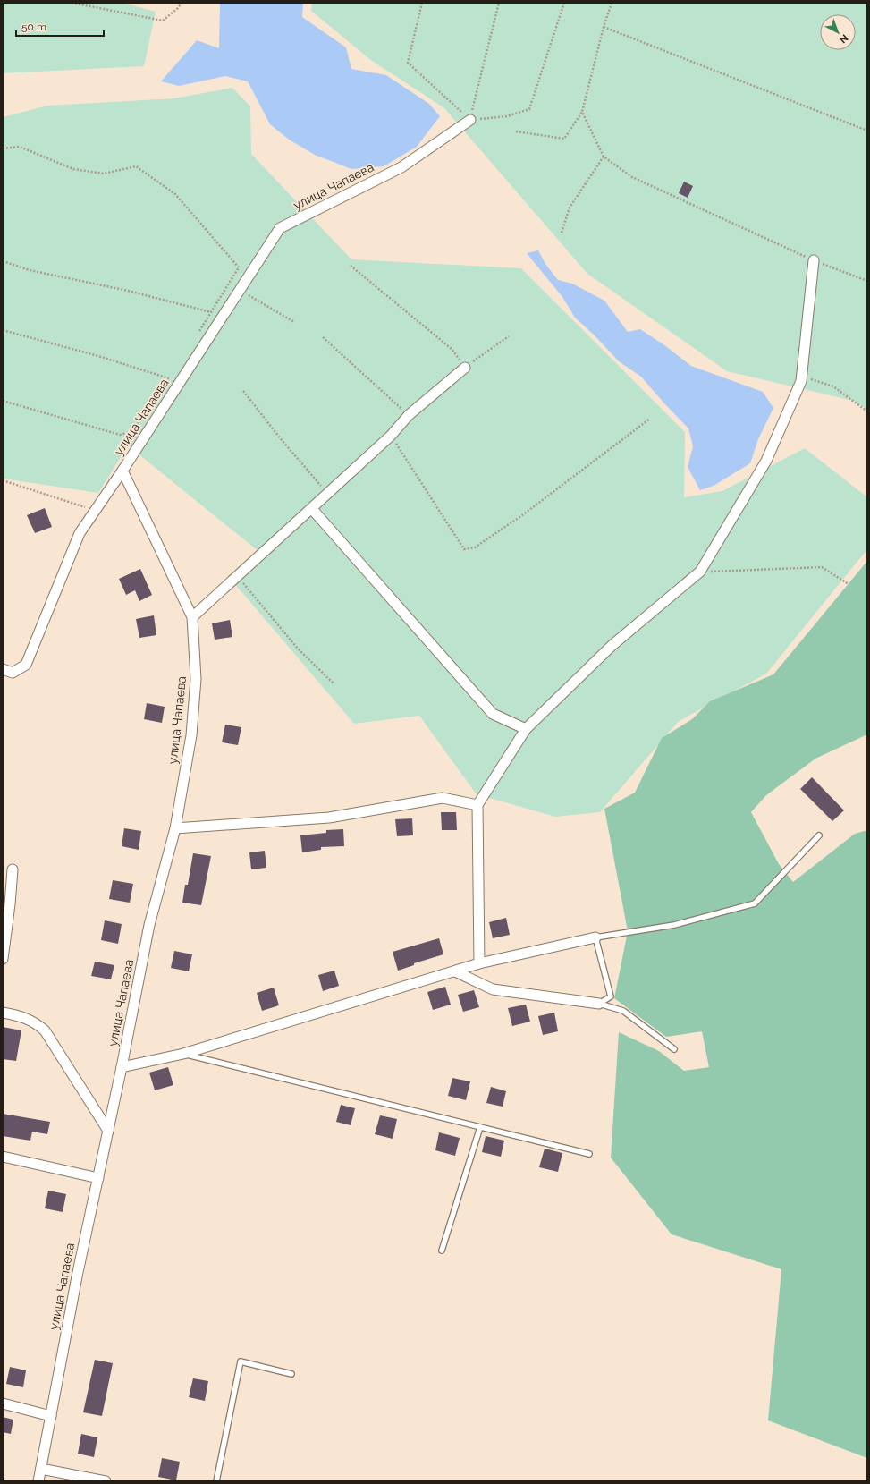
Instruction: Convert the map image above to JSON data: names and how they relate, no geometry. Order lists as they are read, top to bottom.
{
  "streets": {
    "street": ["улица Чапаева"]
  },
  "scale_bar": "50 m",
  "north": "bottom right"
}
